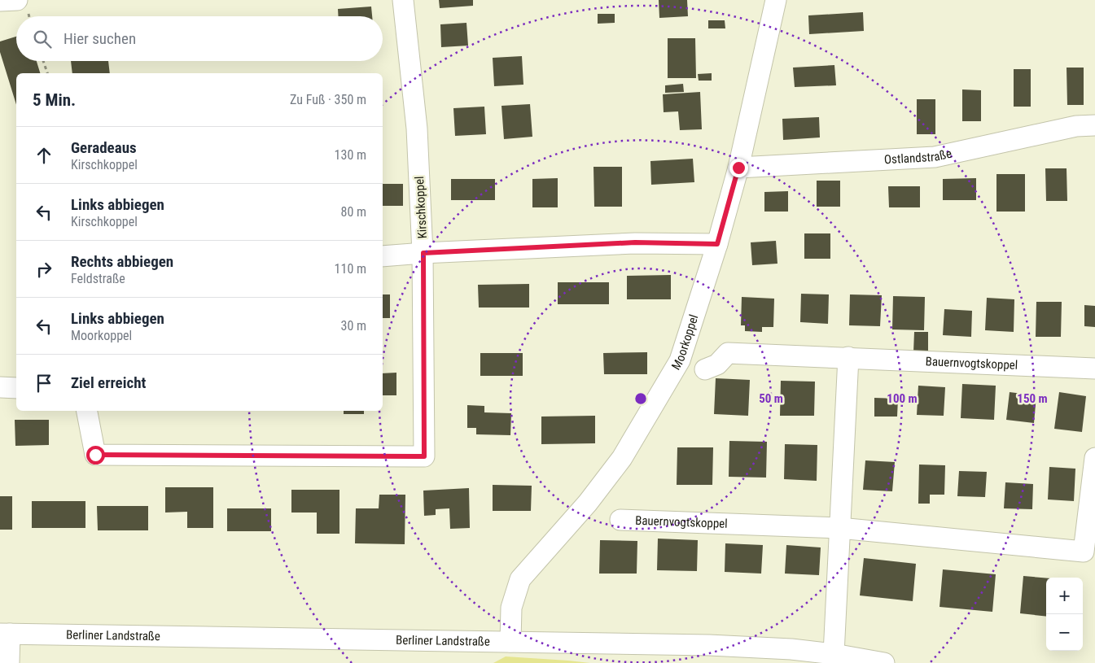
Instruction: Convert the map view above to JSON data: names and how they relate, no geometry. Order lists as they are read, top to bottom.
{
  "streets": {
    "street": [
      "Ostlandstraße",
      "Kirschkoppel",
      "Moorkoppel",
      "Bauernvogtskoppel",
      "Berliner Landstraße"
    ]
  },
  "crossings": [
    ["Ostlandstraße", "Moorkoppel"],
    ["Moorkoppel", "Berliner Landstraße"]
  ],
  "page": {
    "search": "Hier suchen",
    "heading": ["5 Min.", "Zu Fuß · 350 m"],
    "list": [
      ["Geradeaus", "Kirschkoppel", "130 m"],
      ["Links abbiegen", "Kirschkoppel", "80 m"],
      ["Rechts abbiegen", "Feldstraße", "110 m"],
      ["Links abbiegen", "Moorkoppel", "30 m"],
      "Ziel erreicht"
    ],
    "map_buttons": ["+", "−"]
  },
  "rings": ["50 m", "100 m", "150 m"]
}
